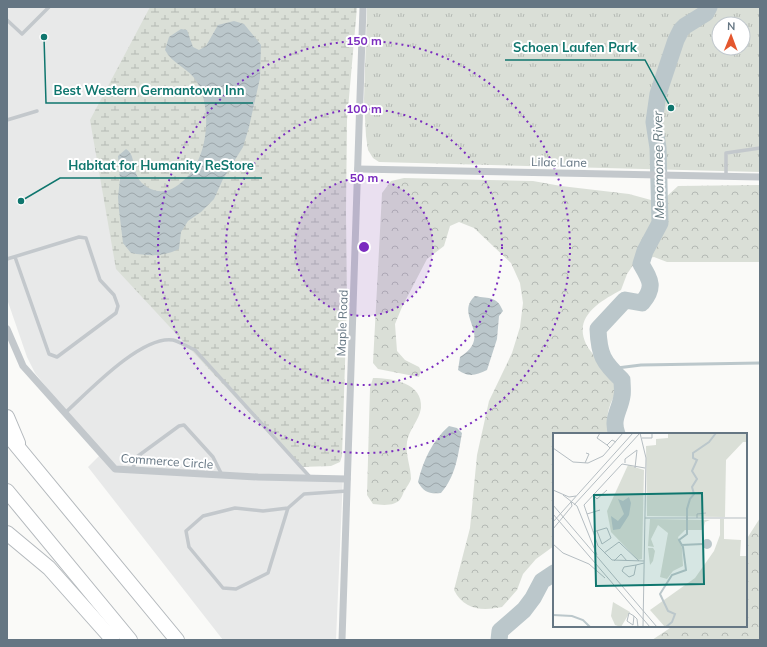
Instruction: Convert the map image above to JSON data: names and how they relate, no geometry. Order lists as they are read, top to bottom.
{
  "streets": {
    "street": ["Lilac Lane", "Maple Road", "Commerce Circle"]
  },
  "crossings": [
    ["Lilac Lane", "Maple Road"],
    ["Maple Road", "Commerce Circle"]
  ],
  "water": ["Menomonee River"],
  "places": ["Best Western Germantown Inn", "Schoen Laufen Park", "Habitat for Humanity ReStore"],
  "north": "top",
  "rings": ["150 m", "100 m", "50 m"]
}
